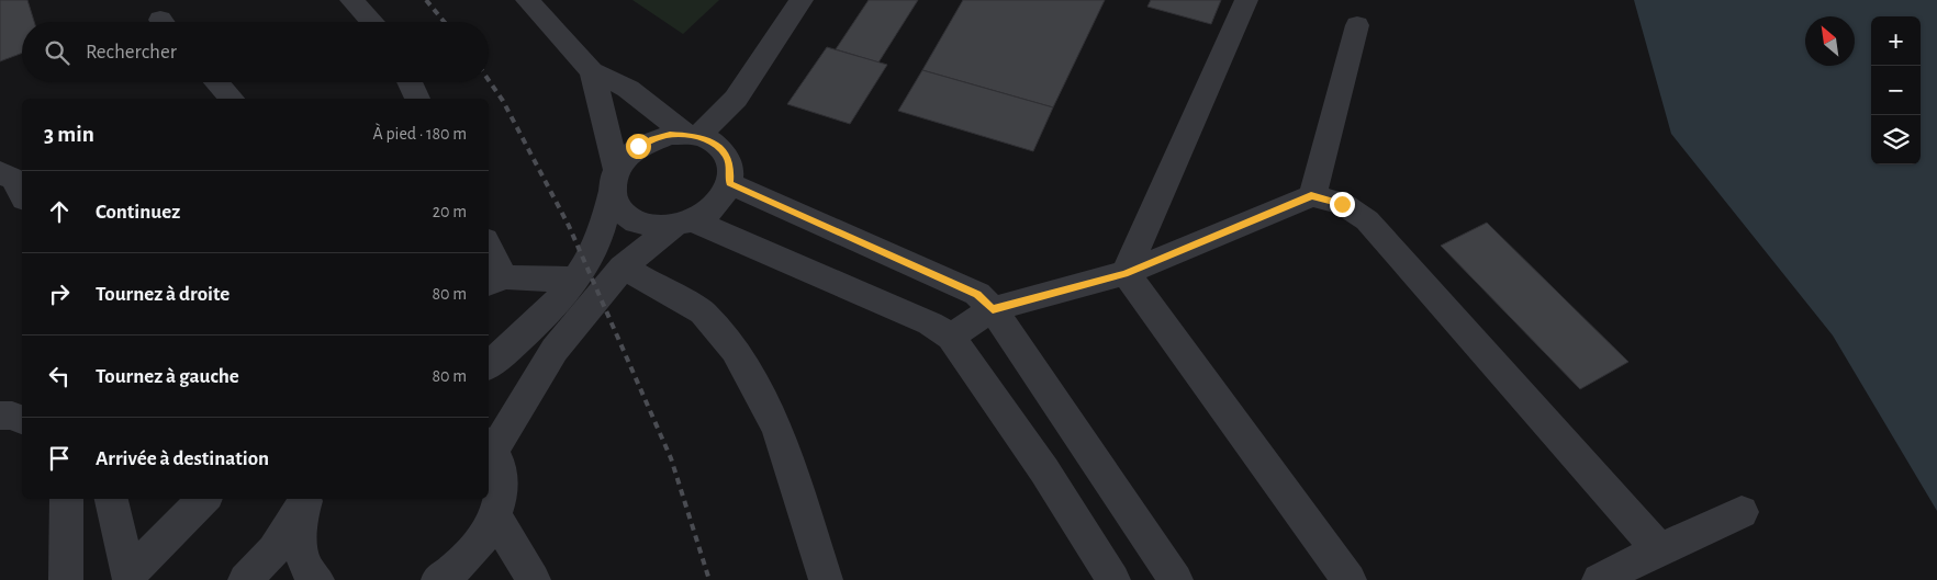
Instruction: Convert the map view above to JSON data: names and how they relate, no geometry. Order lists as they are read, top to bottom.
{
  "north": "top left",
  "page": {
    "map_buttons": ["+", "−"],
    "search": "Rechercher",
    "heading": ["3 min", "À pied · 180 m"],
    "list": [
      ["Continuez", "20 m"],
      ["Tournez à droite", "80 m"],
      ["Tournez à gauche", "80 m"],
      "Arrivée à destination"
    ]
  }
}
